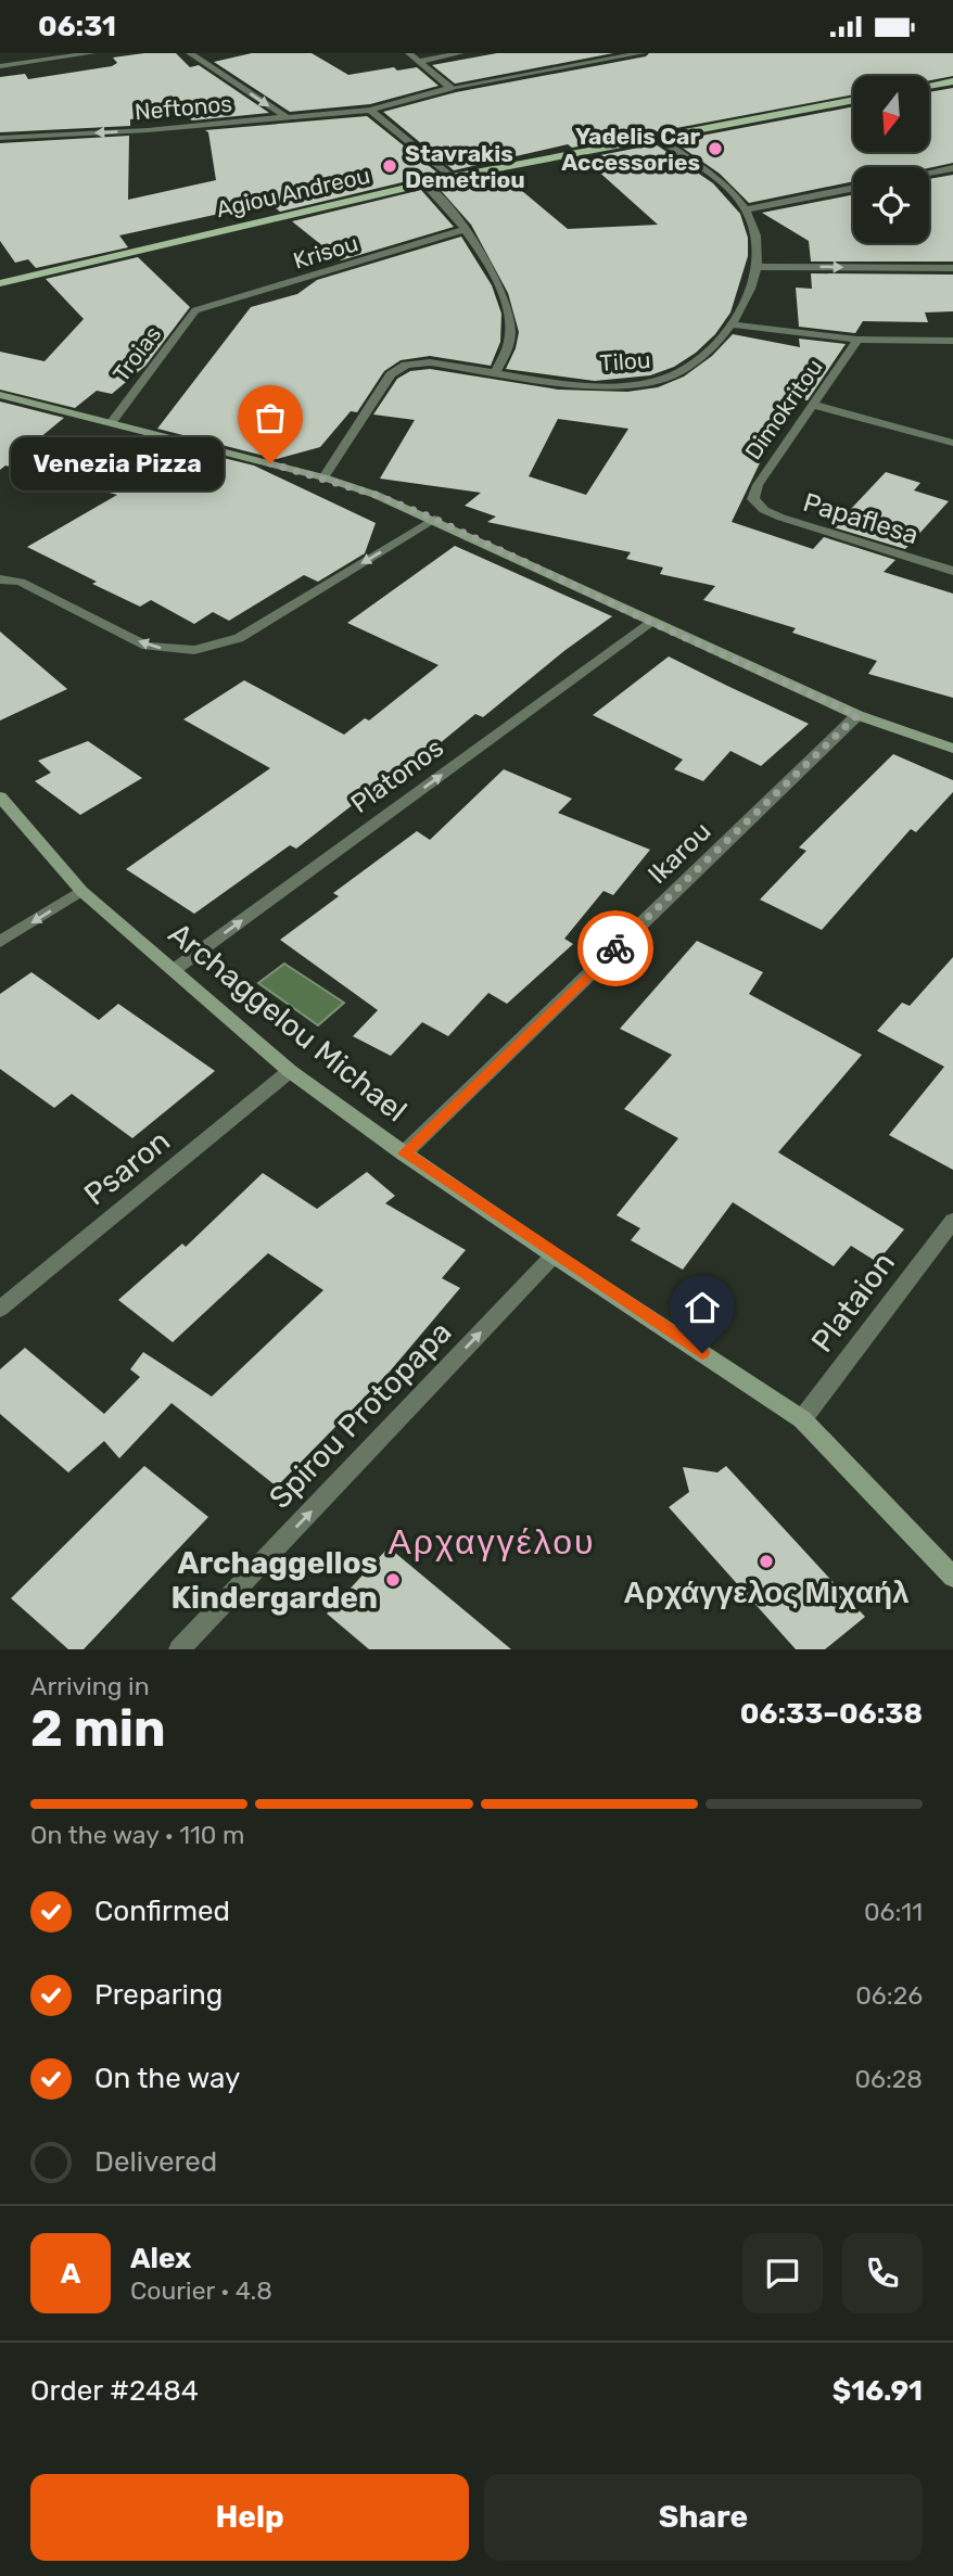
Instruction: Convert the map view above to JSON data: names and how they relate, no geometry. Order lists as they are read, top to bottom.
{
  "streets": {
    "main road": ["Agiou Andreou"],
    "street": [
      "Neftonos",
      "Krisou",
      "Troias",
      "Tilou",
      "Dimokritou",
      "Papaflesa",
      "Platonos",
      "Ikarou",
      "Archaggelou Michael",
      "Psaron",
      "Plataion",
      "Spirou Protopapa"
    ]
  },
  "crossings": [
    ["Agiou Andreou", "Tilou"],
    ["Krisou", "Troias"],
    ["Tilou", "Dimokritou"],
    ["Dimokritou", "Papaflesa"],
    ["Platonos", "Archaggelou Michael"],
    ["Ikarou", "Archaggelou Michael"],
    ["Archaggelou Michael", "Psaron"],
    ["Archaggelou Michael", "Plataion"],
    ["Archaggelou Michael", "Spirou Protopapa"]
  ],
  "one_way": ["Platonos", "Spirou Protopapa"],
  "districts": ["Αρχαγγέλου"],
  "places": [
    "Yadelis Car Accessories",
    "Stavrakis Demetriou",
    "Venezia Pizza",
    "Αρχάγγελος Μιχαήλ",
    "Archaggellos Kindergarden"
  ],
  "north": "bottom",
  "page": {
    "status": "06:31",
    "bubble": "Venezia Pizza",
    "heading": ["2 min", "Arriving in", "06:33–06:38"],
    "panel": [
      "Alex",
      "Courier · 4.8",
      "Order #2484",
      "$16.91"
    ],
    "bar": "On the way · 110 m",
    "list": [
      ["Confirmed", "06:11"],
      ["Preparing", "06:26"],
      ["On the way", "06:28"],
      "Delivered"
    ],
    "round": "A",
    "buttons": ["Help", "Share"]
  }
}
